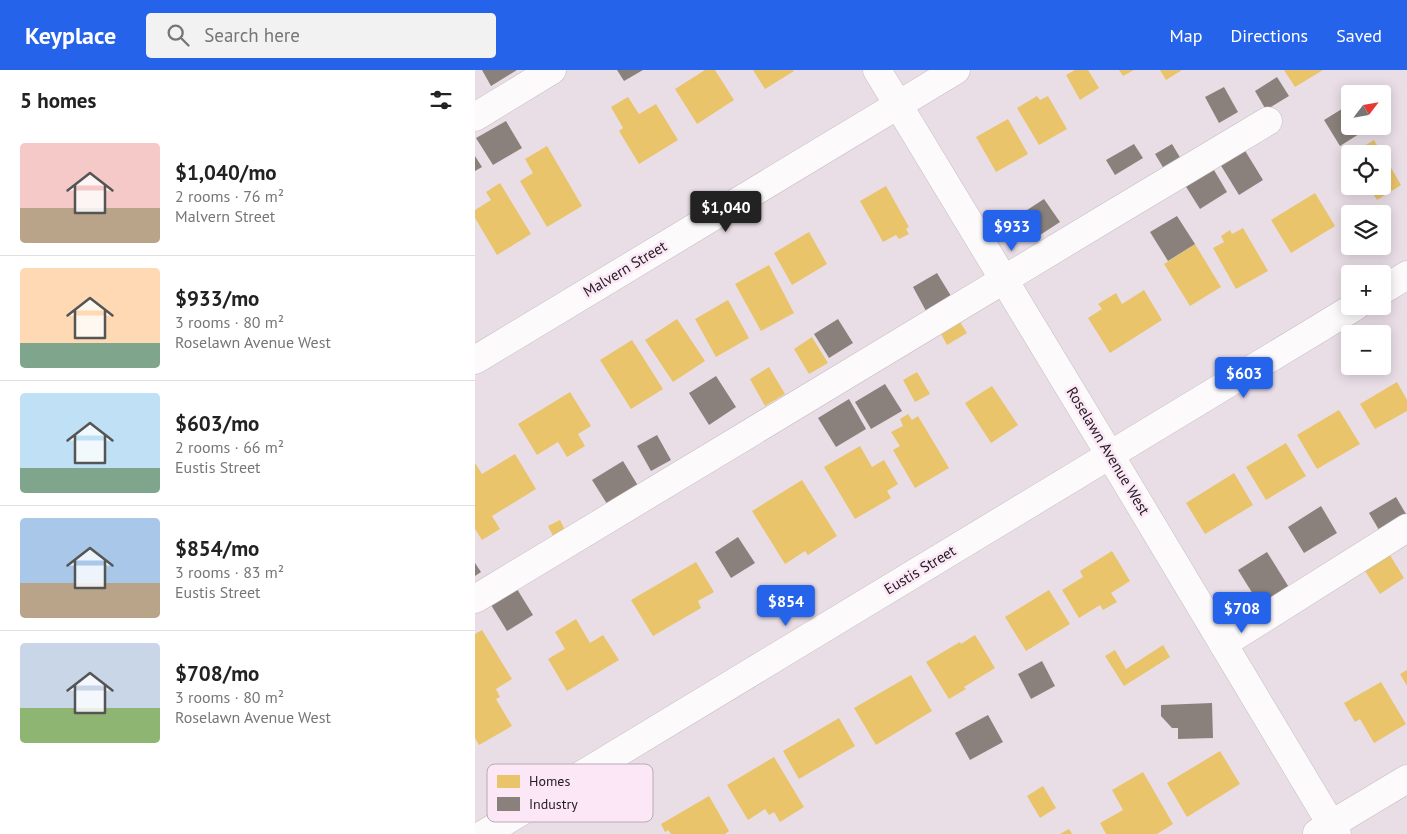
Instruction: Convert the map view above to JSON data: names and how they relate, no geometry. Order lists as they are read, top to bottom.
{
  "streets": {
    "street": ["Malvern Street", "Roselawn Avenue West", "Eustis Street"]
  },
  "crossings": [
    ["Malvern Street", "Roselawn Avenue West"],
    ["Roselawn Avenue West", "Eustis Street"]
  ],
  "legend": ["Homes", "Industry"],
  "north": "top right",
  "page": {
    "header": "Keyplace",
    "search": "Search here",
    "nav": ["Map", "Directions", "Saved"],
    "heading": "5 homes",
    "map_buttons": ["+", "−"],
    "list": [
      {
        "name": "$1,040/mo",
        "note": "2 rooms · 76 m² · Malvern Street"
      },
      {
        "name": "$933/mo",
        "note": "3 rooms · 80 m² · Roselawn Avenue West"
      },
      {
        "name": "$603/mo",
        "note": "2 rooms · 66 m² · Eustis Street"
      },
      {
        "name": "$854/mo",
        "note": "3 rooms · 83 m² · Eustis Street"
      },
      {
        "name": "$708/mo",
        "note": "3 rooms · 80 m² · Roselawn Avenue West"
      }
    ],
    "price": [
      "$1,040",
      "$933",
      "$603",
      "$854",
      "$708"
    ]
  }
}
